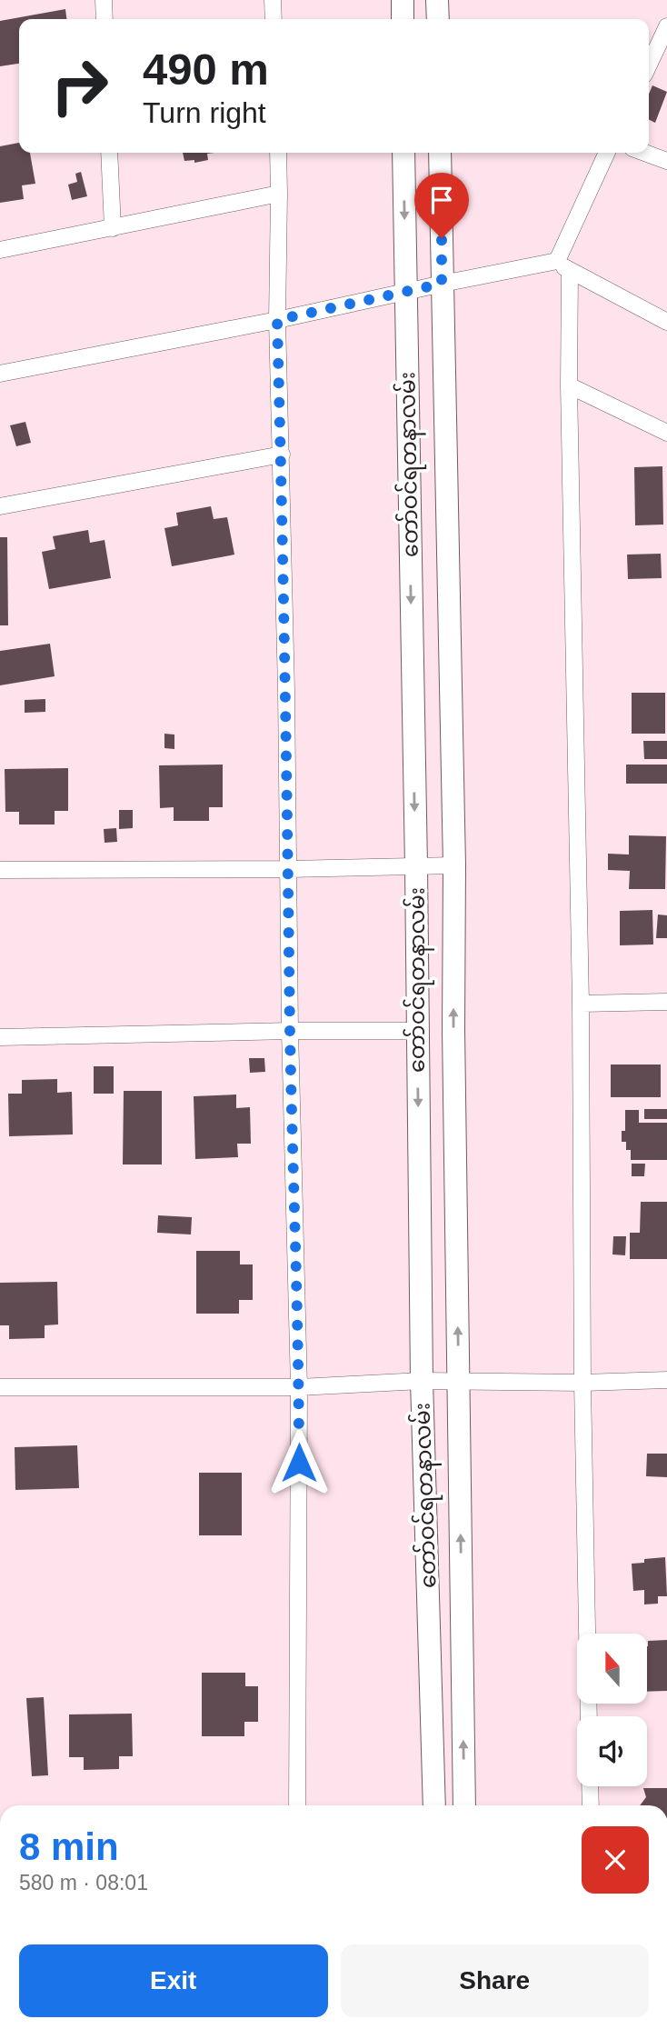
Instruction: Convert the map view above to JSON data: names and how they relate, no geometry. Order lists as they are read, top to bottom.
{
  "streets": {
    "main road": ["တော်ဝင်ရတနာလမ်း"]
  },
  "north": "top",
  "page": {
    "turn": ["490 m", "Turn right"],
    "heading": ["8 min", "580 m · 08:01"],
    "buttons": ["Exit", "Share"]
  }
}
